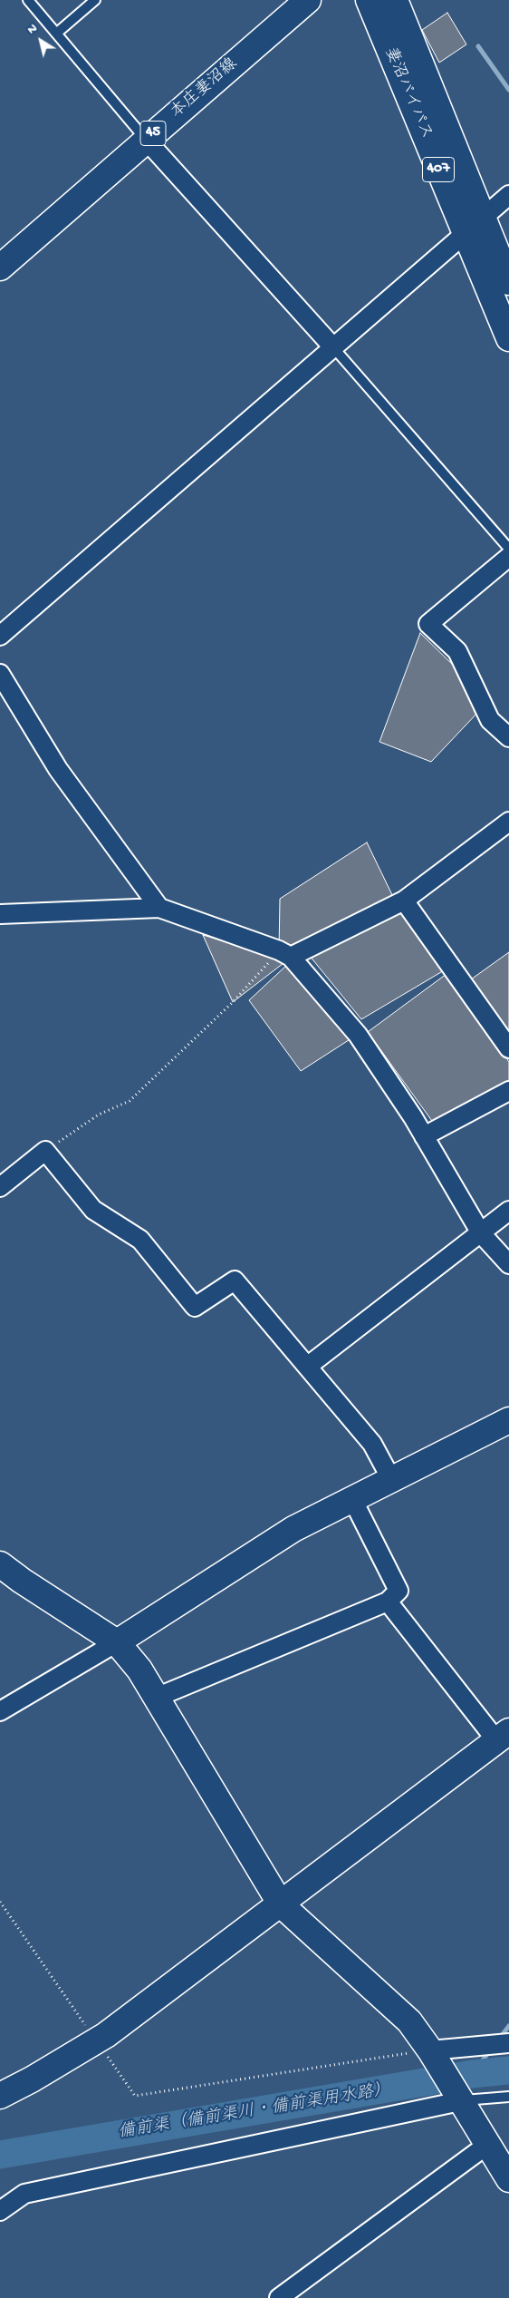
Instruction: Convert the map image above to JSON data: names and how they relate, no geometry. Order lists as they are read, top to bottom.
{
  "streets": {
    "main road": [
      "本庄妻沼線",
      "妻沼バイパス",
      "45",
      "407"
    ]
  },
  "water": ["備前渠（備前渠川・備前渠用水路）"],
  "north": "top left"
}
